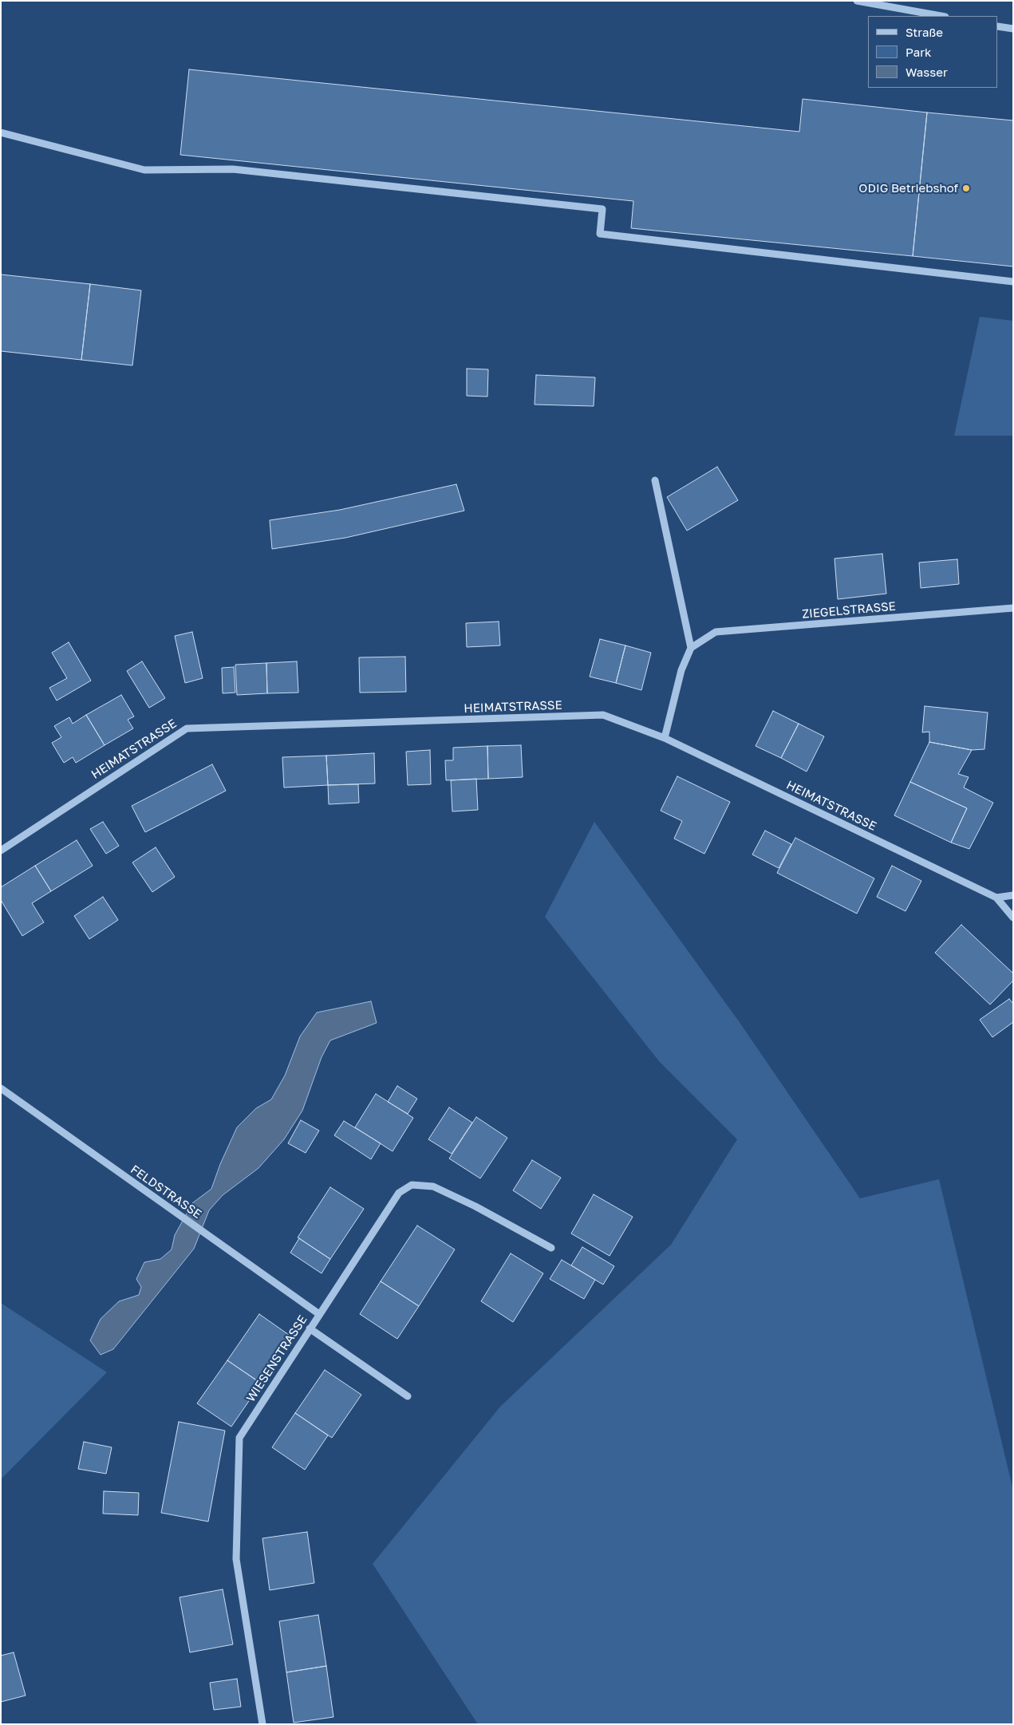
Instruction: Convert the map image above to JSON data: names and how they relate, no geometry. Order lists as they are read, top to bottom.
{
  "streets": {
    "street": [
      "ZIEGELSTRASSE",
      "HEIMATSTRASSE",
      "FELDSTRASSE",
      "WIESENSTRASSE"
    ]
  },
  "crossings": [
    ["FELDSTRASSE", "WIESENSTRASSE"]
  ],
  "places": ["ODIG Betriebshof"],
  "legend": ["Straße", "Park", "Wasser"]
}
